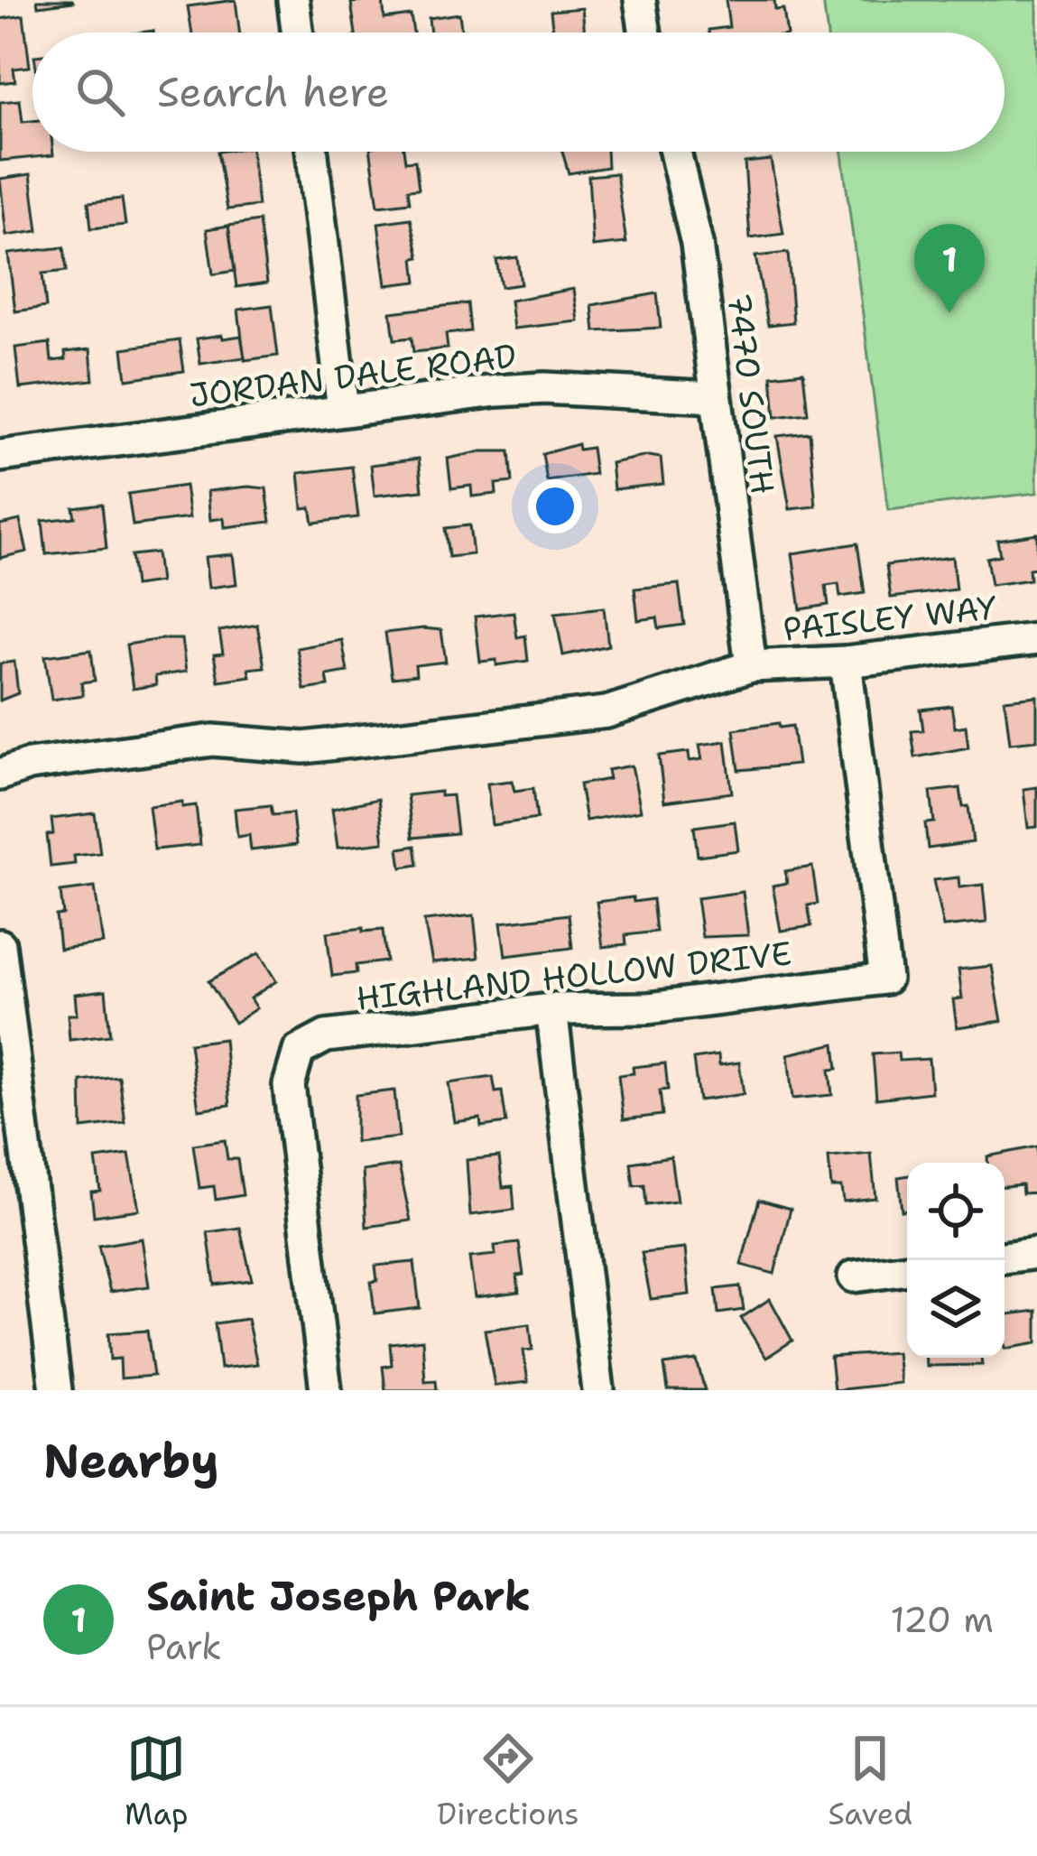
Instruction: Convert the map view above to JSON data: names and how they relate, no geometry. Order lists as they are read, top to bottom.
{
  "streets": {
    "street": [
      "JORDAN DALE ROAD",
      "7470 SOUTH",
      "PAISLEY WAY",
      "HIGHLAND HOLLOW DRIVE"
    ]
  },
  "crossings": [
    ["JORDAN DALE ROAD", "7470 SOUTH"],
    ["7470 SOUTH", "PAISLEY WAY"],
    ["PAISLEY WAY", "HIGHLAND HOLLOW DRIVE"]
  ],
  "page": {
    "search": "Search here",
    "pins": "1",
    "heading": "Nearby",
    "list": [
      {
        "mark": "1",
        "name": "Saint Joseph Park",
        "note": "Park",
        "value": "120 m"
      }
    ],
    "nav": ["Map", "Directions", "Saved"]
  }
}
